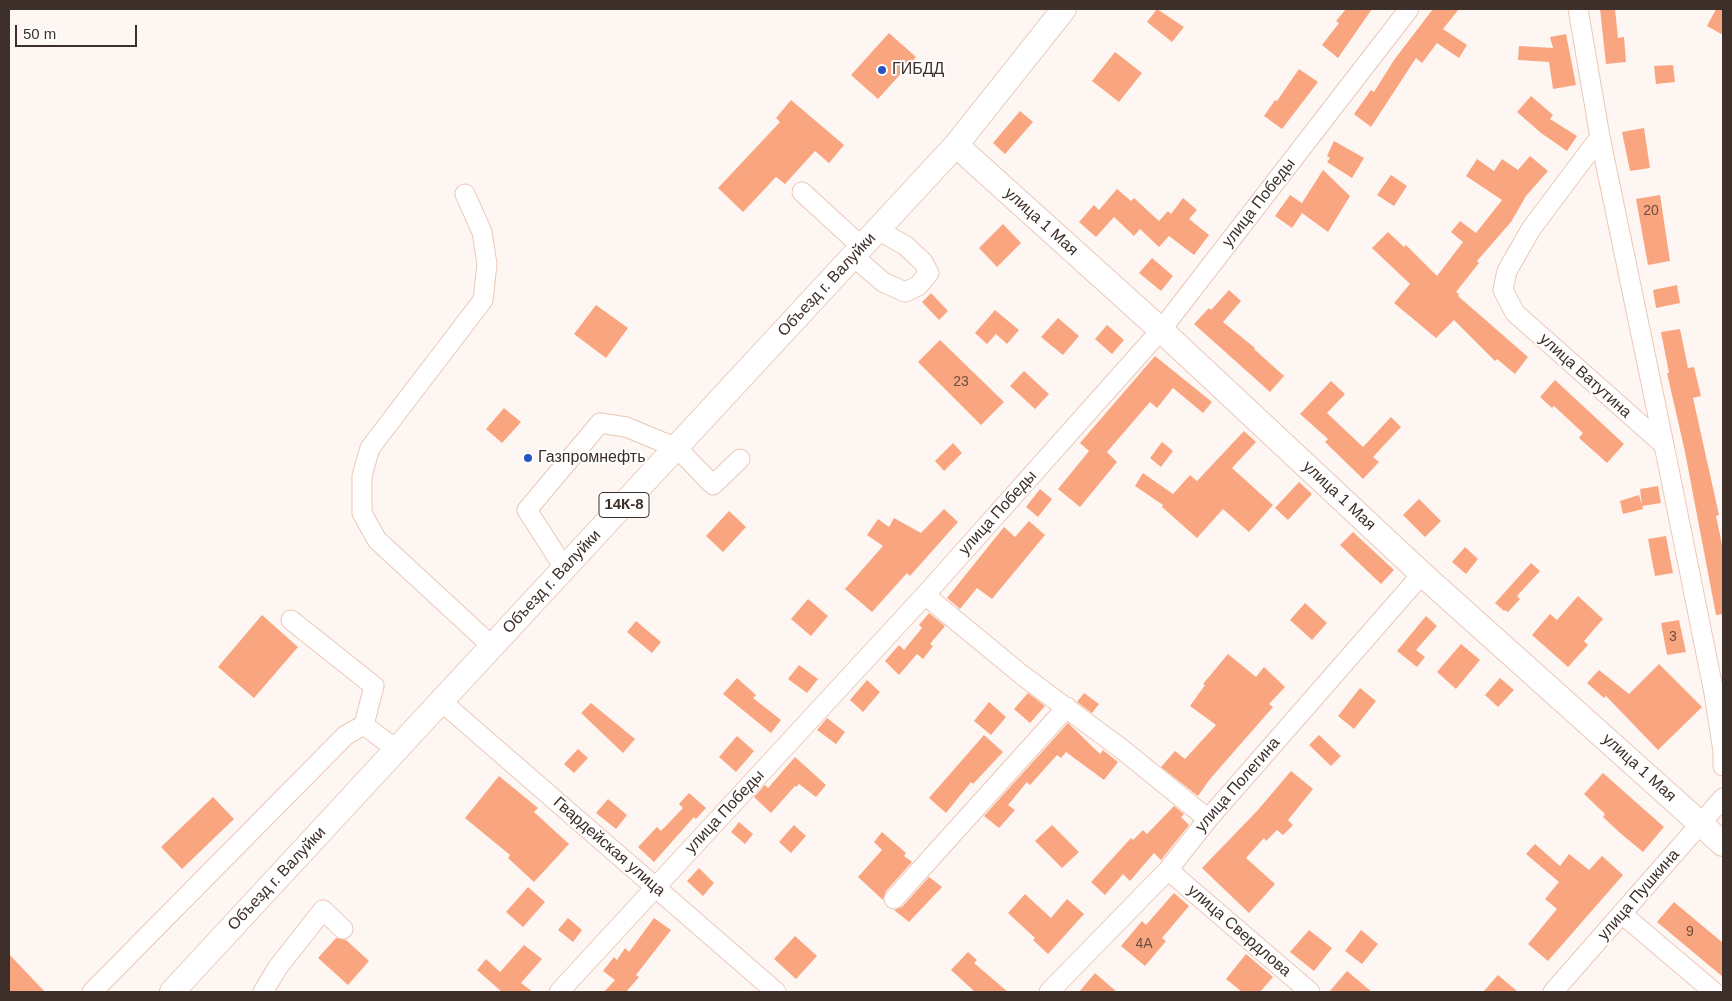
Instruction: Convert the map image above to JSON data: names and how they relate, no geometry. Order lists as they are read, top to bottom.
{
  "streets": {
    "main road": ["улица 1 Мая", "Объезд г. Валуйки", "14К-8"],
    "street": [
      "улица Победы",
      "улица Ватутина",
      "улица Полегина",
      "Гвардейская улица",
      "улица Пушкина",
      "улица Свердлова"
    ]
  },
  "crossings": [
    ["улица Победы", "улица 1 Мая"],
    ["улица Победы", "Гвардейская улица"],
    ["улица 1 Мая", "Объезд г. Валуйки"],
    ["улица 1 Мая", "улица Полегина"],
    ["улица 1 Мая", "улица Пушкина"],
    ["Объезд г. Валуйки", "Гвардейская улица"],
    ["улица Полегина", "улица Свердлова"]
  ],
  "places": ["ГИБДД", "Газпромнефть"],
  "house_numbers": [
    "20",
    "23",
    "3",
    "9",
    "4А"
  ],
  "scale_bar": "50 m"
}
